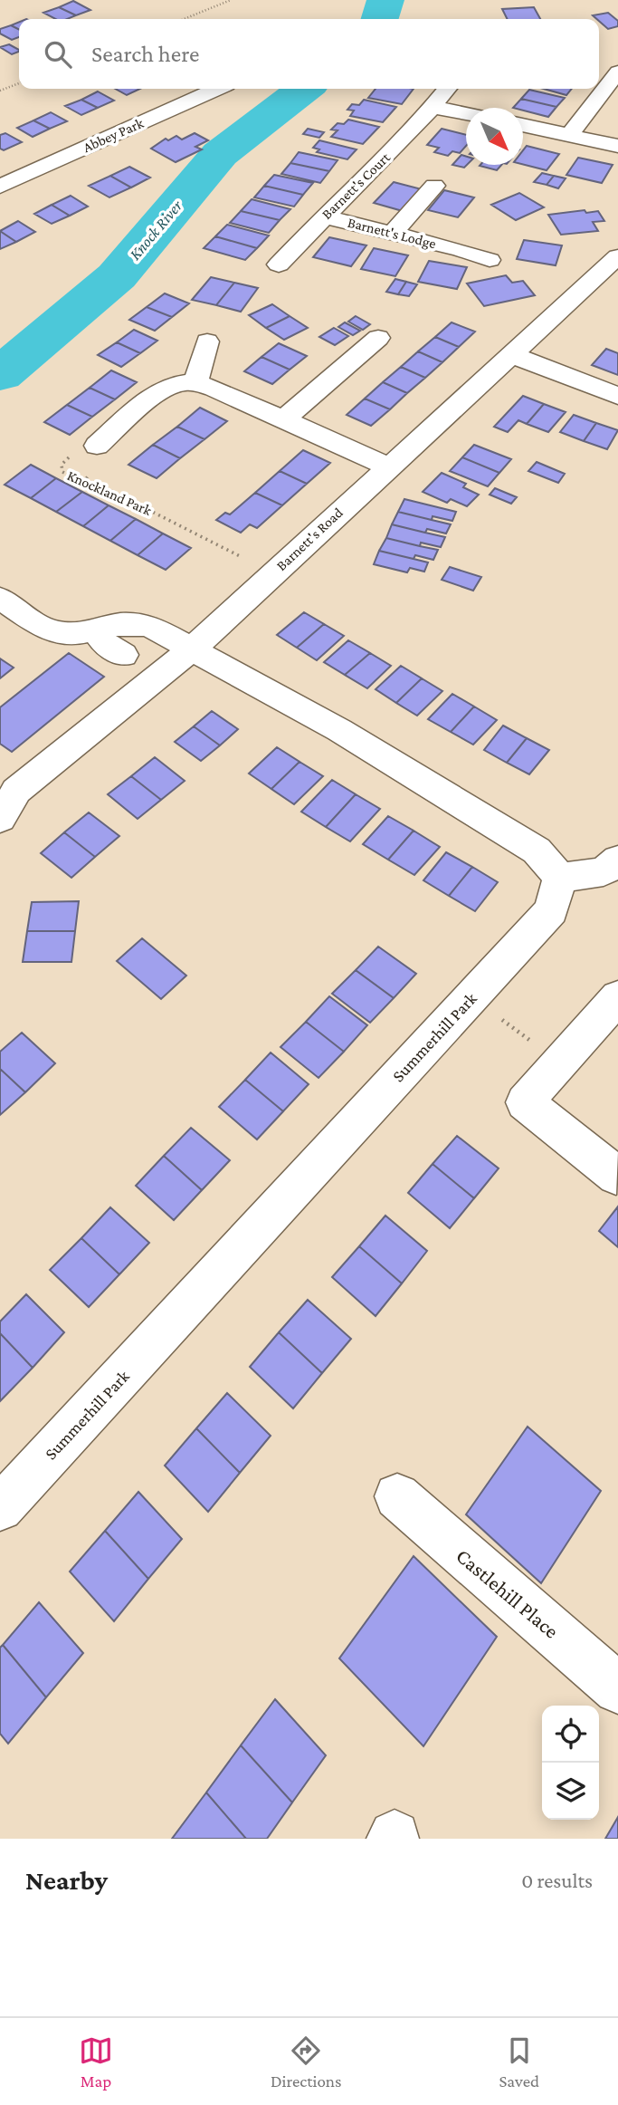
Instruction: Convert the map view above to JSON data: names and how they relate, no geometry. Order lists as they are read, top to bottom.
{
  "streets": {
    "street": [
      "Abbey Park",
      "Barnett's Court",
      "Barnett's Lodge",
      "Barnett's Road",
      "Summerhill Park",
      "Castlehill Place"
    ],
    "path": ["Knockland Park"]
  },
  "crossings": [
    ["Barnett's Court", "Barnett's Lodge"],
    ["Knockland Park", "Barnett's Road"]
  ],
  "water": ["Knock River"],
  "north": "bottom right",
  "page": {
    "search": "Search here",
    "heading": ["Nearby", "0 results"],
    "nav": ["Map", "Directions", "Saved"]
  }
}
